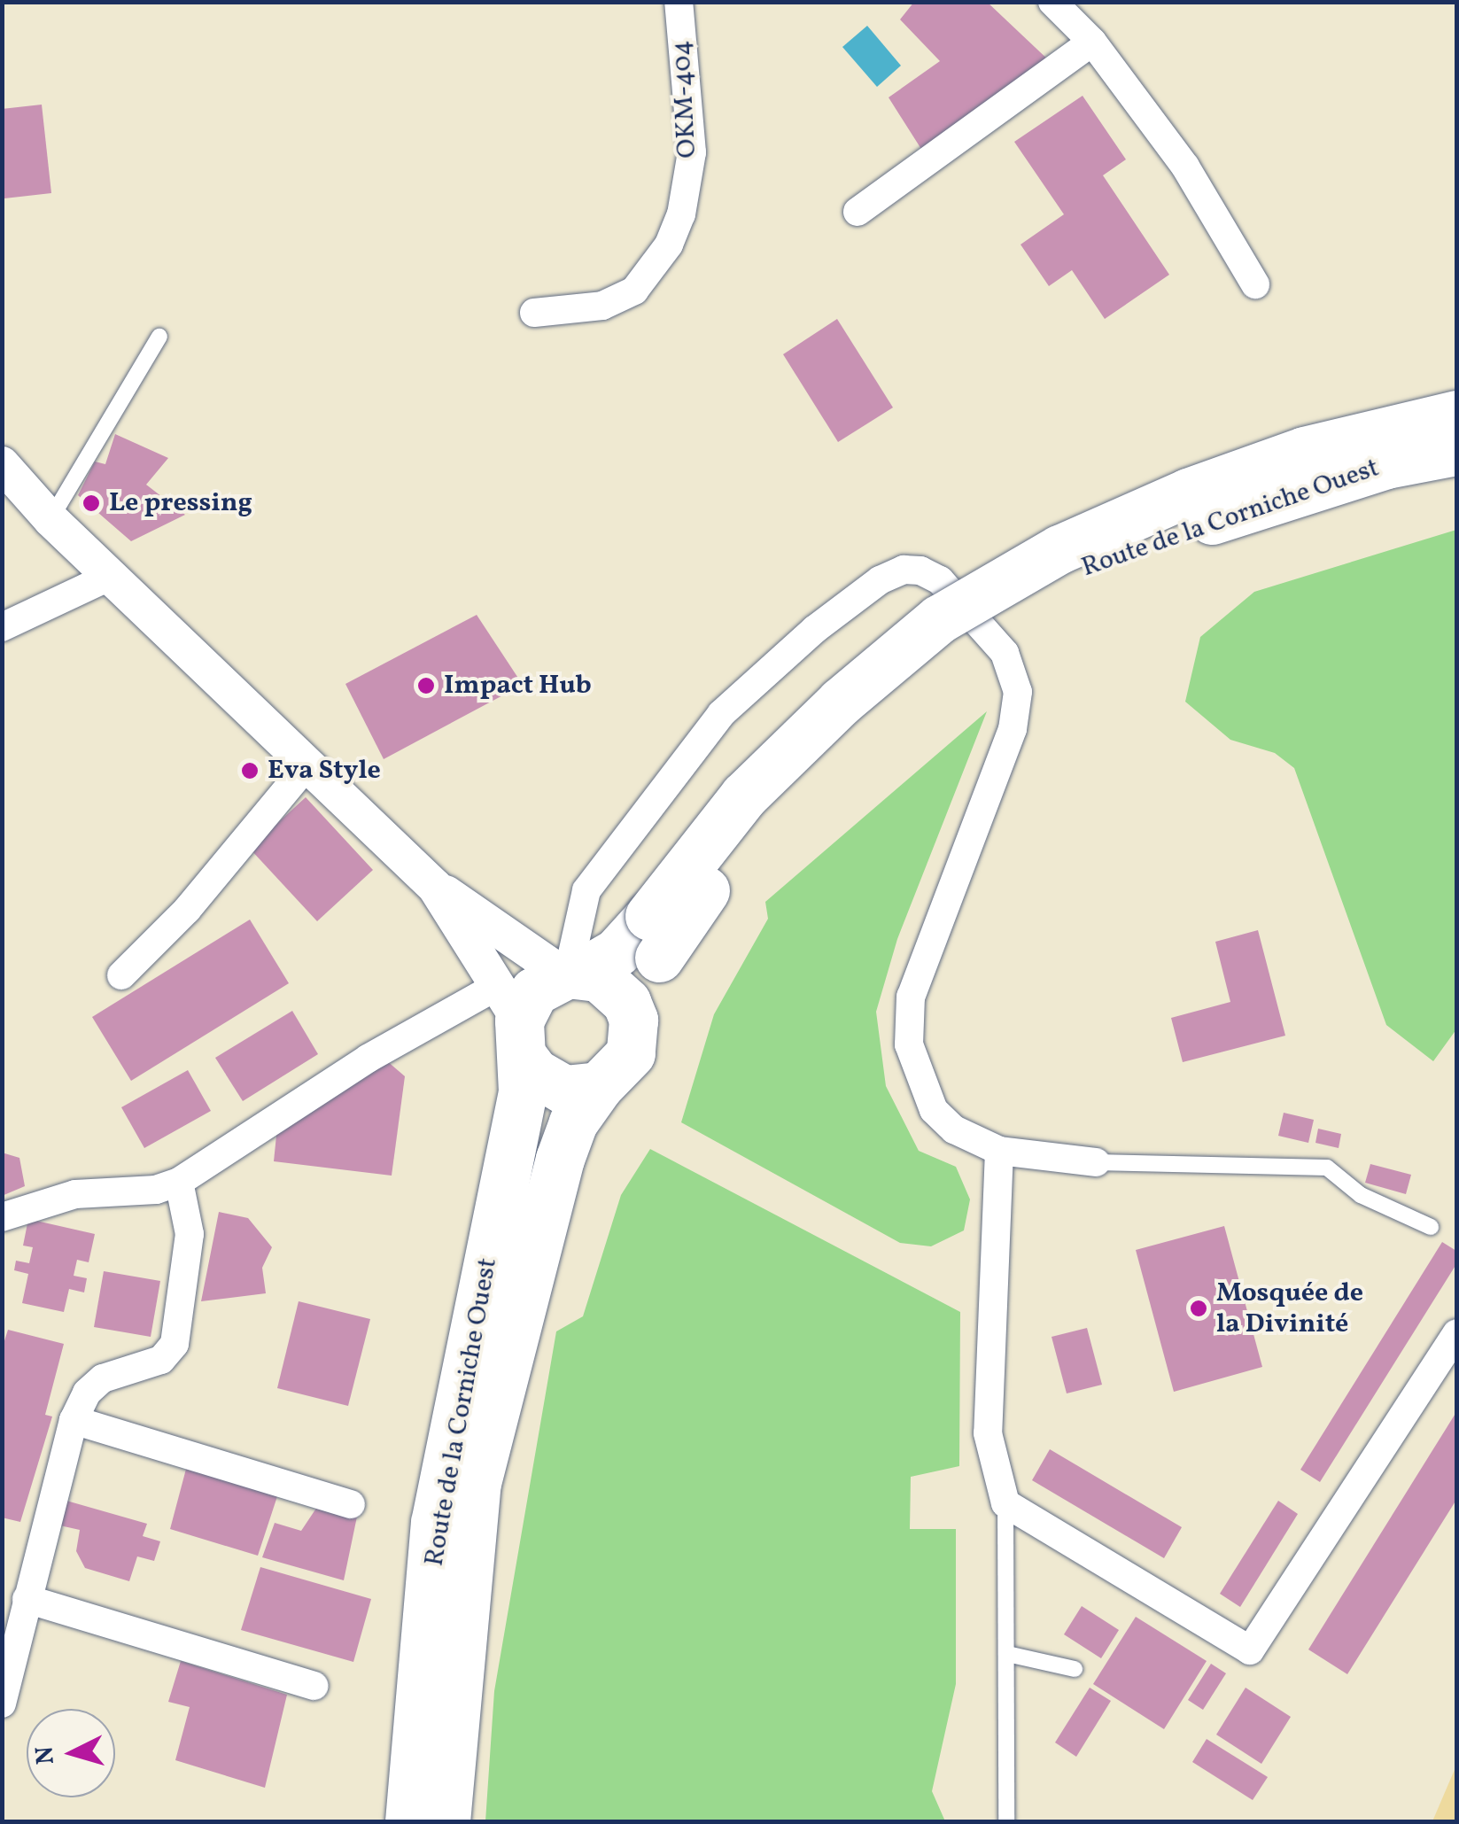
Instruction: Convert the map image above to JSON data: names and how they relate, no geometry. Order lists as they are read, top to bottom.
{
  "streets": {
    "highway": ["Route de la Corniche Ouest"],
    "street": ["OKM-404"]
  },
  "places": [
    "Le pressing",
    "Impact Hub",
    "Eva Style",
    "Mosquée de la Divinité"
  ],
  "north": "left"
}
